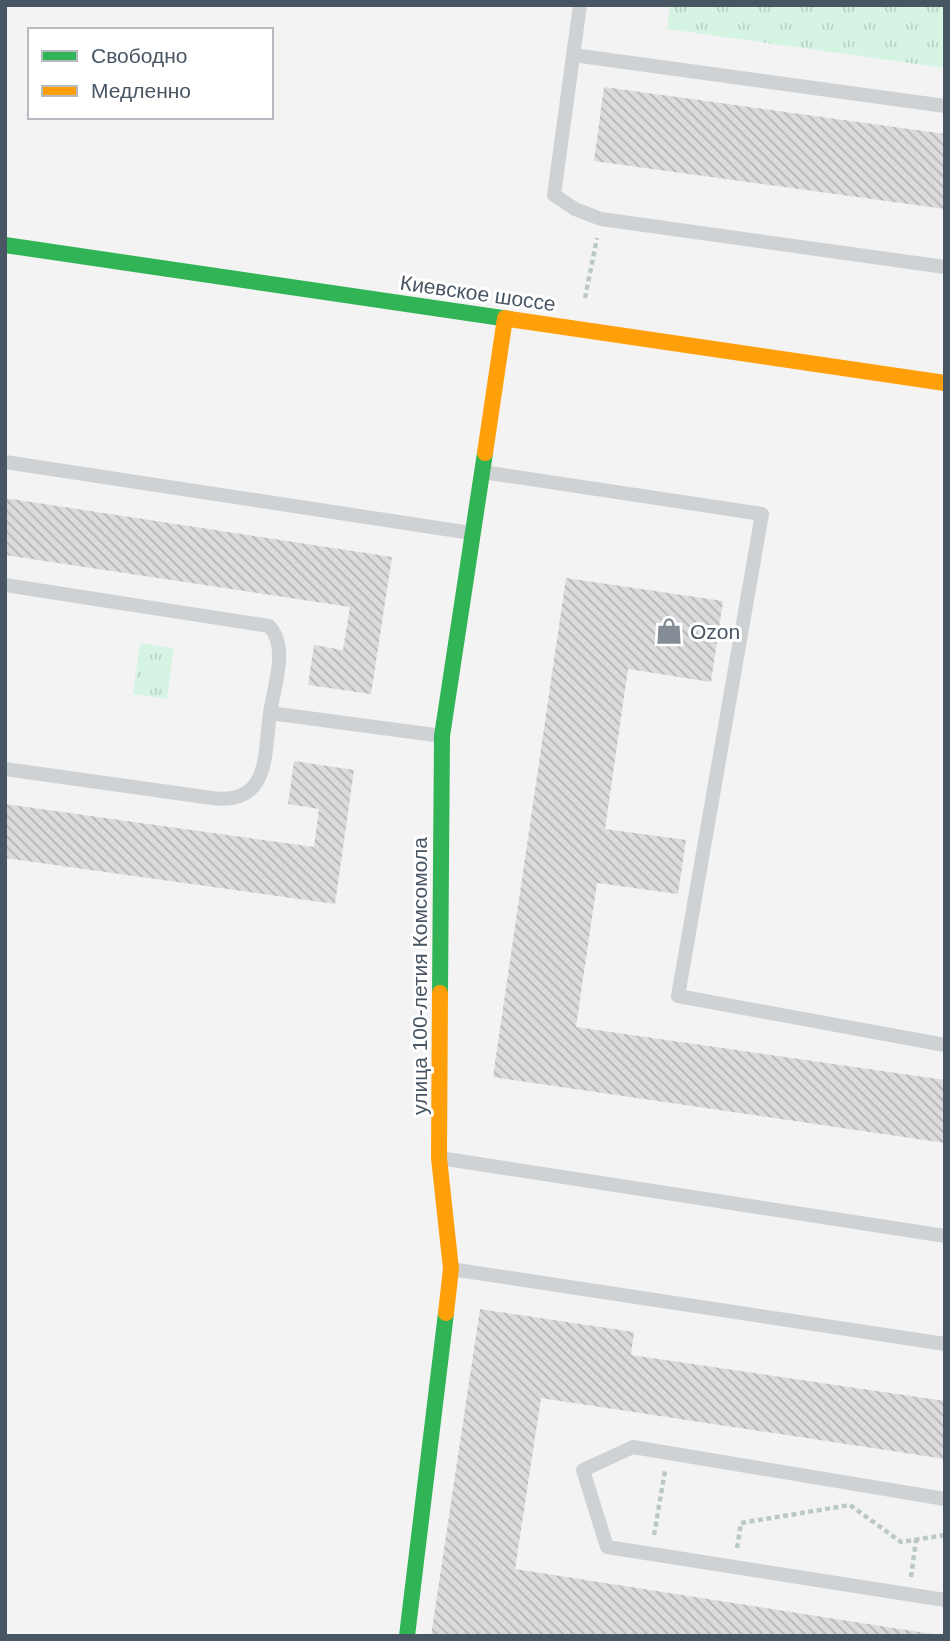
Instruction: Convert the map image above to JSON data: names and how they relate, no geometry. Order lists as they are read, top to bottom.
{
  "streets": {
    "street": ["Киевское шоссе", "улица 100-летия Комсомола"]
  },
  "crossings": [
    ["Киевское шоссе", "улица 100-летия Комсомола"]
  ],
  "places": {
    "shop": ["Ozon"]
  },
  "legend": ["Свободно", "Медленно"]
}
